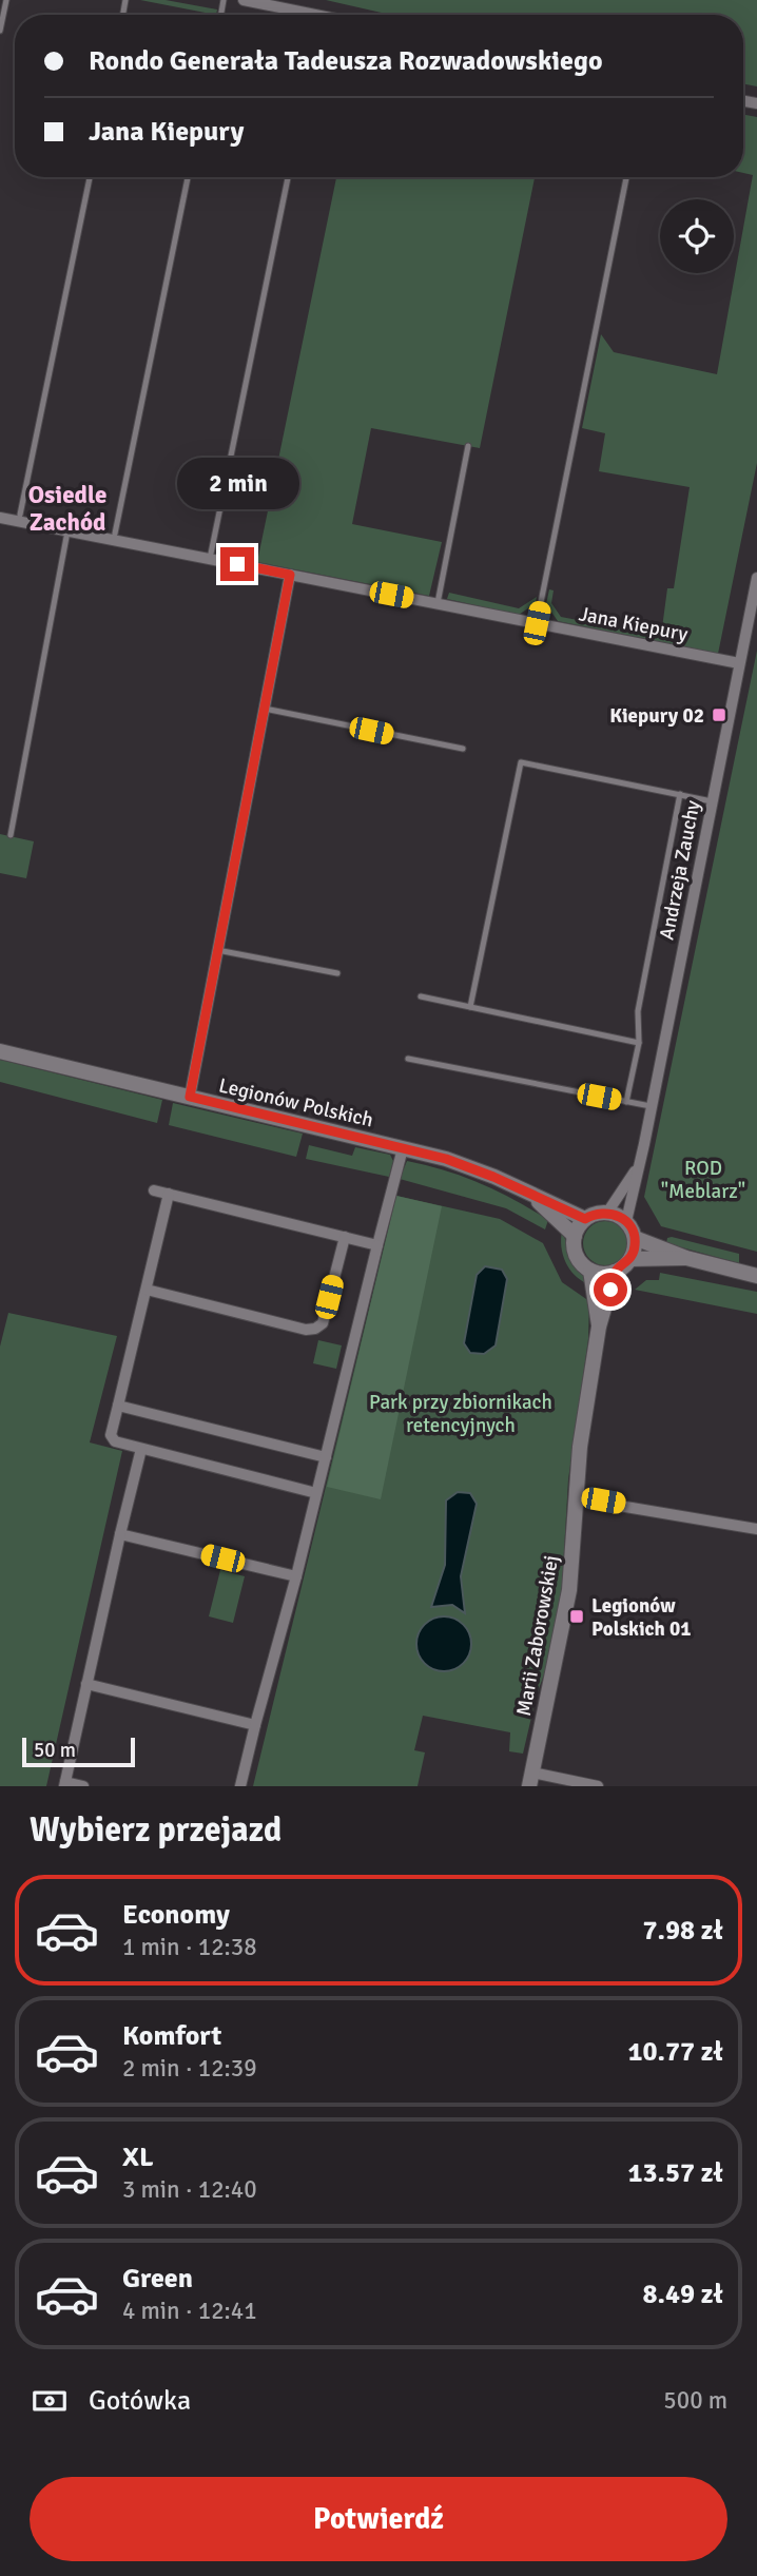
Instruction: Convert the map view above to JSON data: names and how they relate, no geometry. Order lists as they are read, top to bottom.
{
  "streets": {
    "street": [
      "Jana Kiepury",
      "Andrzeja Zauchy",
      "Legionów Polskich",
      "Marii Zaborowskiej"
    ]
  },
  "crossings": [
    ["Jana Kiepury", "Andrzeja Zauchy"],
    ["Andrzeja Zauchy", "Legionów Polskich"]
  ],
  "districts": ["Osiedle Zachód"],
  "parks": ["ROD \"Meblarz\"", "Park przy zbiornikach retencyjnych"],
  "places": {
    "transit": ["Kiepury 02", "Legionów Polskich 01"]
  },
  "scale_bar": "50 m",
  "page": {
    "banner": ["Rondo Generała Tadeusza Rozwadowskiego", "Jana Kiepury"],
    "bubble": "2 min",
    "scale": "50 m",
    "heading": "Wybierz przejazd",
    "list": [
      {
        "name": "Economy",
        "note": "1 min · 12:38",
        "value": "7.98 zł"
      },
      {
        "name": "Komfort",
        "note": "2 min · 12:39",
        "value": "10.77 zł"
      },
      {
        "name": "XL",
        "note": "3 min · 12:40",
        "value": "13.57 zł"
      },
      {
        "name": "Green",
        "note": "4 min · 12:41",
        "value": "8.49 zł"
      }
    ],
    "pay": ["Gotówka", "500 m"],
    "buttons": "Potwierdź"
  }
}
